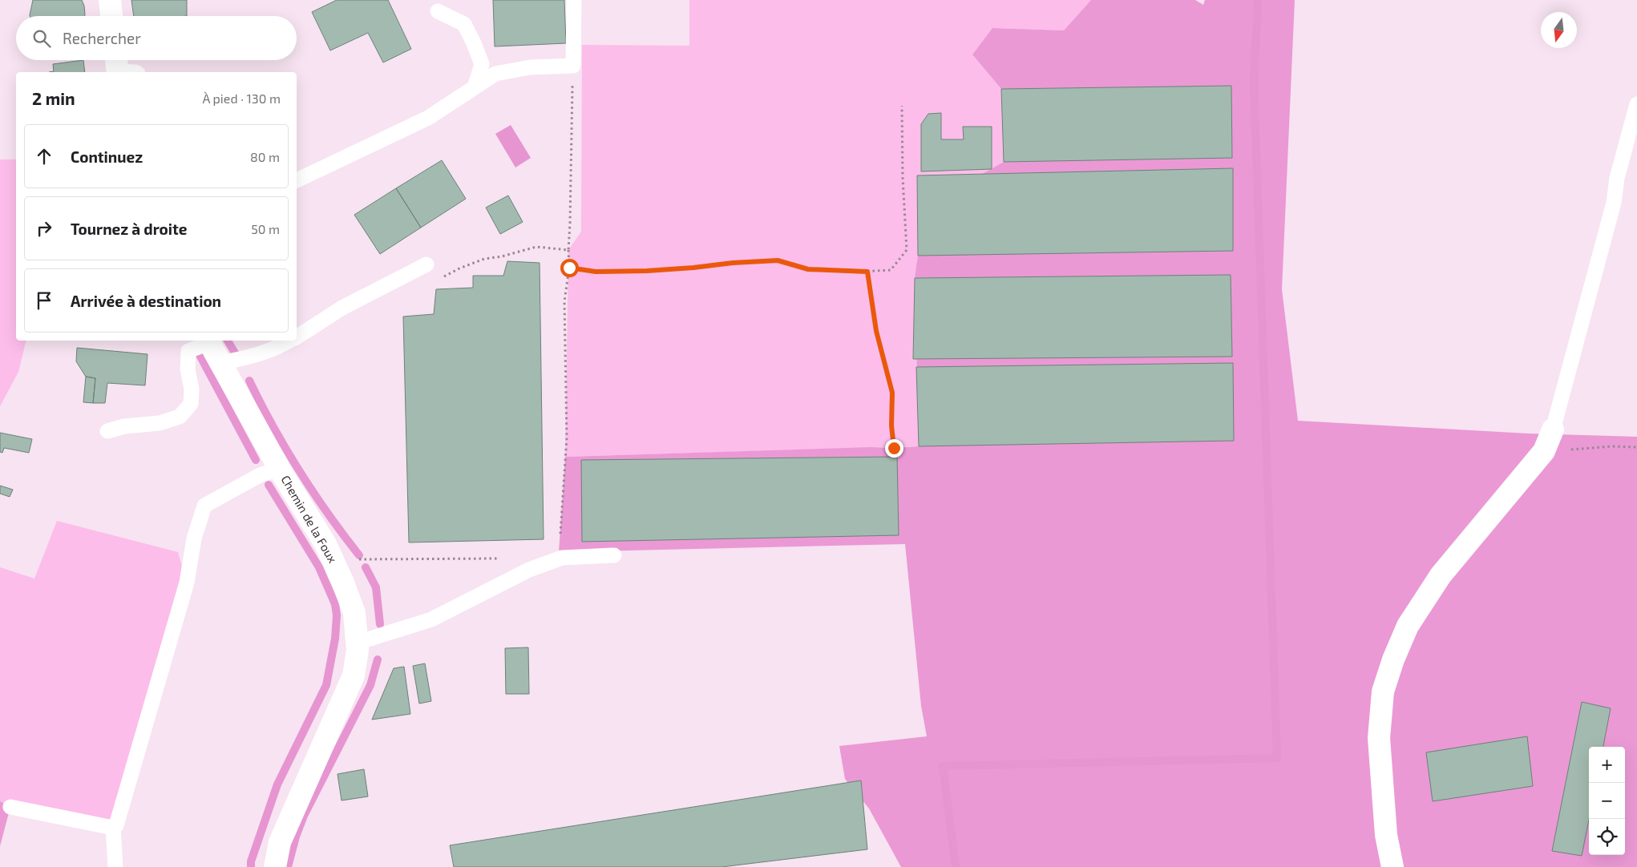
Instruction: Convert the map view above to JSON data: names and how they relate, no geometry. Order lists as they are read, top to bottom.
{
  "streets": {
    "street": ["Chemin de la Foux"]
  },
  "north": "bottom",
  "page": {
    "search": "Rechercher",
    "heading": ["2 min", "À pied · 130 m"],
    "list": [
      ["Continuez", "80 m"],
      ["Tournez à droite", "50 m"],
      "Arrivée à destination"
    ],
    "map_buttons": ["+", "−"]
  }
}
